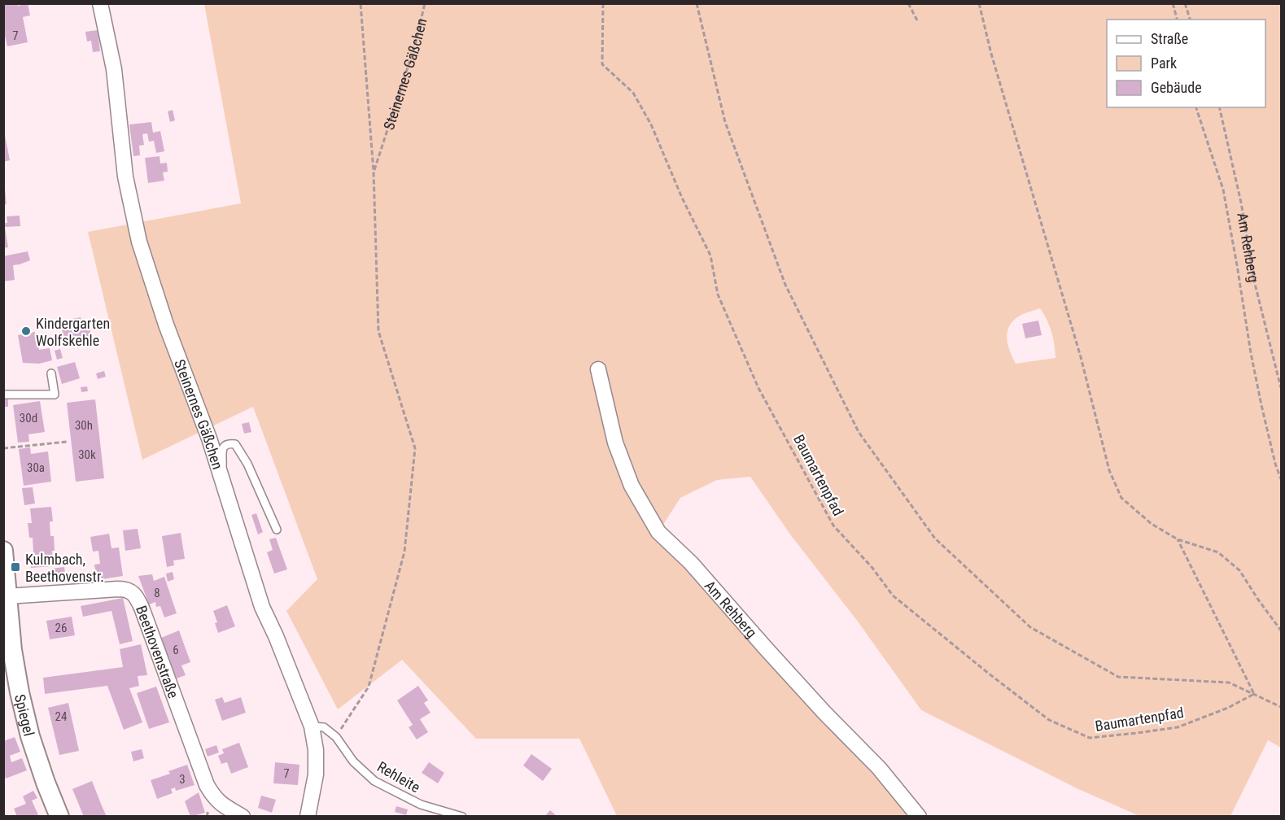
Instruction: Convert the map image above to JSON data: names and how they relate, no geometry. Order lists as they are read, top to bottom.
{
  "streets": {
    "street": [
      "Steinernes Gäßchen",
      "Am Rehberg",
      "Beethovenstraße",
      "Spiegel"
    ],
    "lane": ["Rehleite"],
    "path": ["Baumartenpfad"]
  },
  "crossings": [
    ["Steinernes Gäßchen", "Rehleite"],
    ["Beethovenstraße", "Spiegel"]
  ],
  "places": {
    "other": ["Kindergarten Wolfskehle"],
    "transit": ["Kulmbach, Beethovenstr."]
  },
  "house_numbers": [
    "7",
    "30d",
    "30h",
    "30k",
    "30a",
    "8",
    "26",
    "6",
    "24",
    "7",
    "3"
  ],
  "legend": ["Straße", "Park", "Gebäude"]
}
